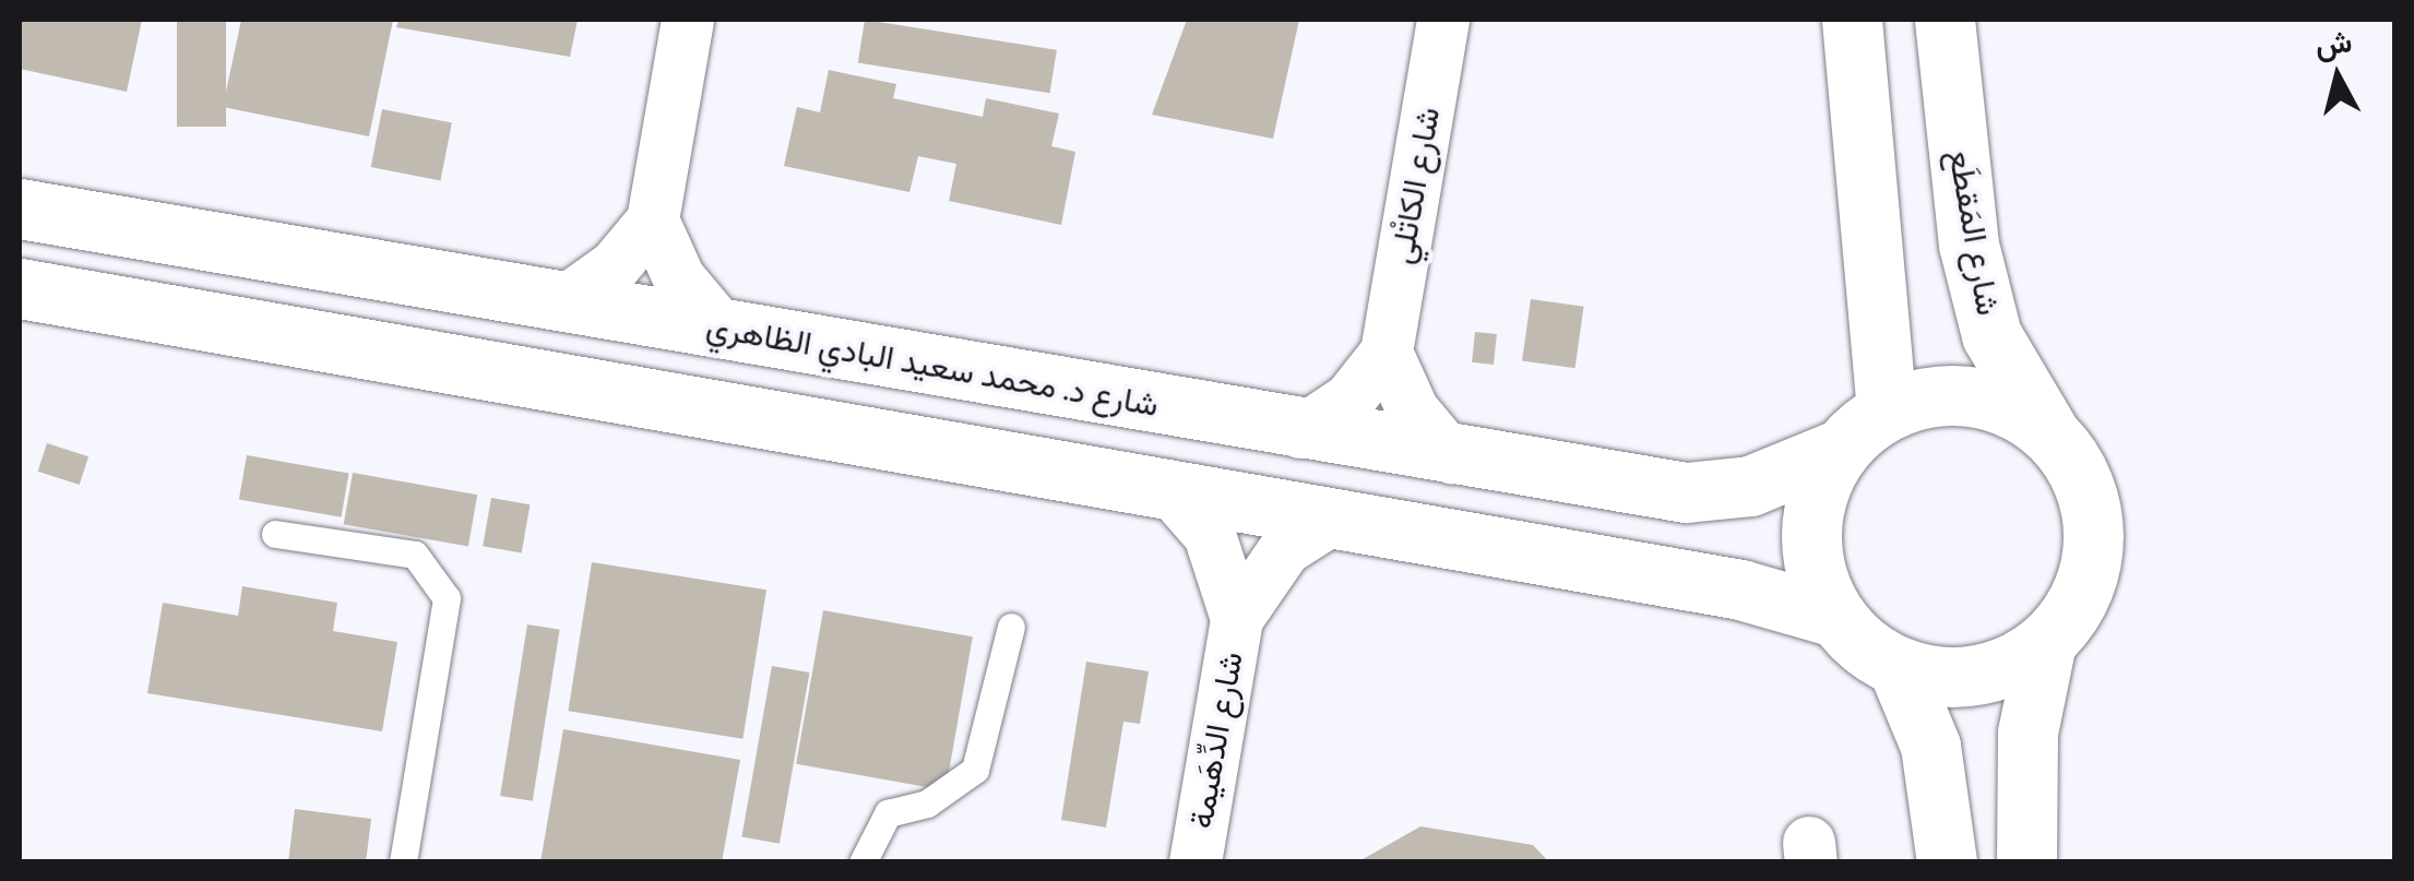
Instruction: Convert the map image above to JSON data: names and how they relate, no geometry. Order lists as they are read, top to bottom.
{
  "streets": {
    "street": [
      "شارع الكاتْلي",
      "شارع المَقطَع",
      "شارع د. محمد سعيد البادي الظاهري",
      "شارع الدِّهَيمة"
    ]
  },
  "crossings": [
    ["شارع الكاتْلي", "شارع د. محمد سعيد البادي الظاهري"],
    ["شارع المَقطَع", "شارع د. محمد سعيد البادي الظاهري"]
  ],
  "north": "top"
}
